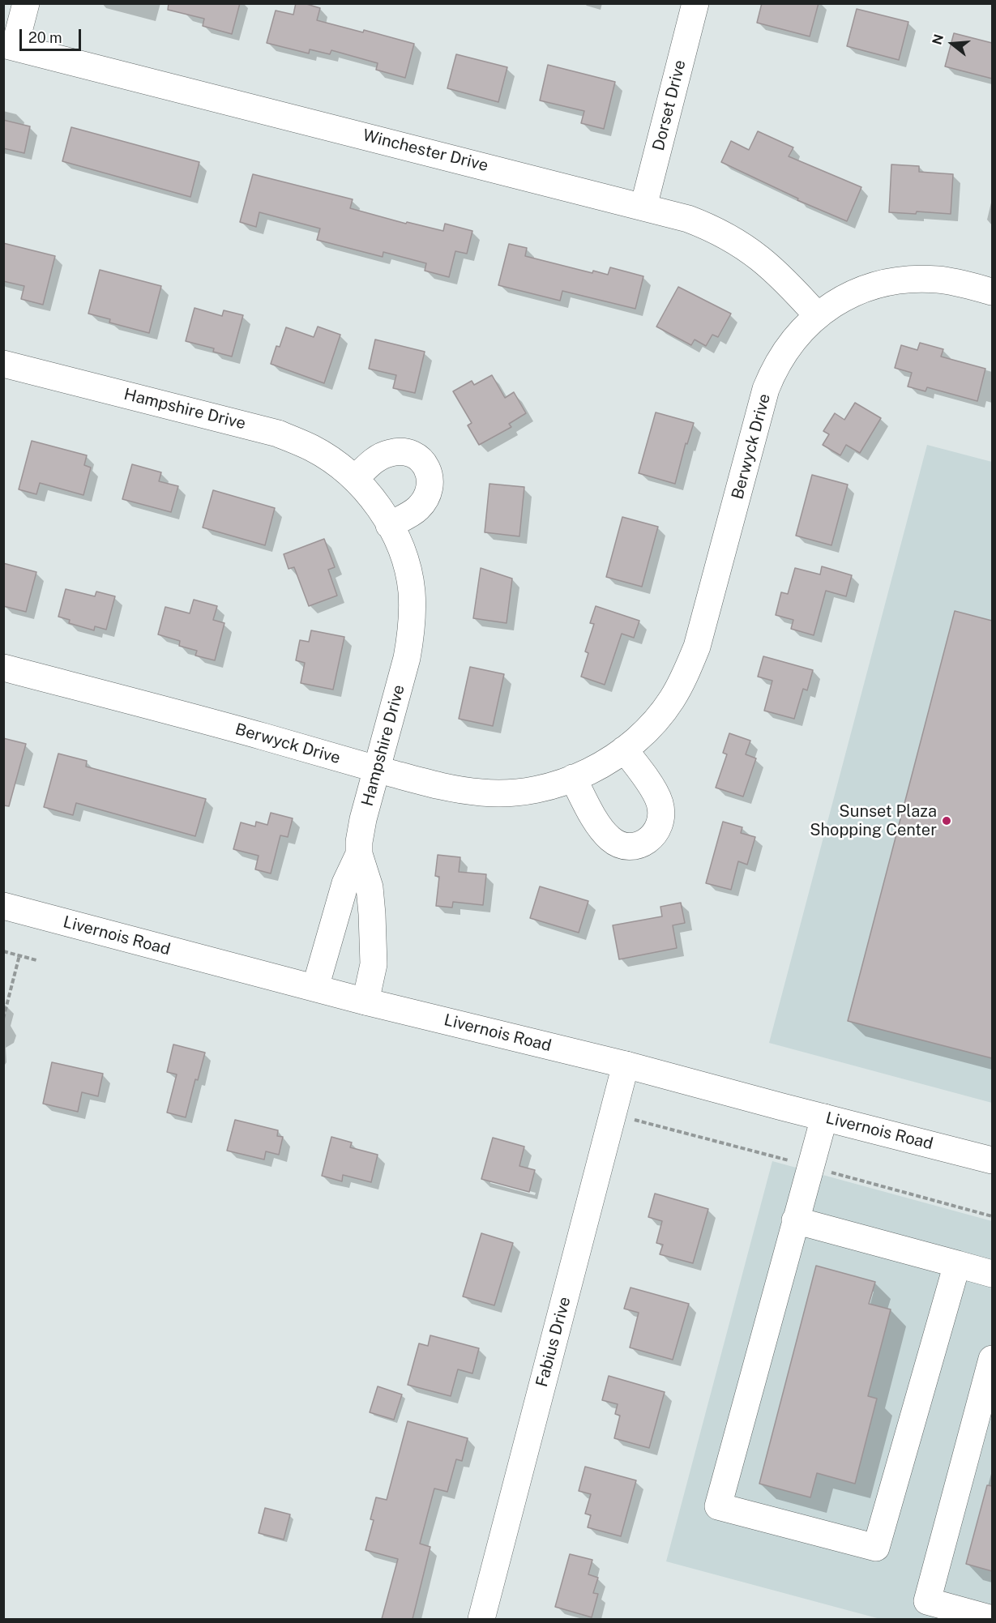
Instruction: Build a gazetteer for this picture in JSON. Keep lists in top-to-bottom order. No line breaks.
{"streets":{"street":["Dorset Drive","Winchester Drive","Hampshire Drive","Berwyck Drive","Livernois Road","Fabius Drive"]},"crossings":[["Dorset Drive","Winchester Drive"],["Winchester Drive","Berwyck Drive"],["Hampshire Drive","Berwyck Drive"],["Hampshire Drive","Livernois Road"],["Livernois Road","Fabius Drive"]],"places":["Sunset Plaza Shopping Center"],"scale_bar":"20 m","north":"left"}
